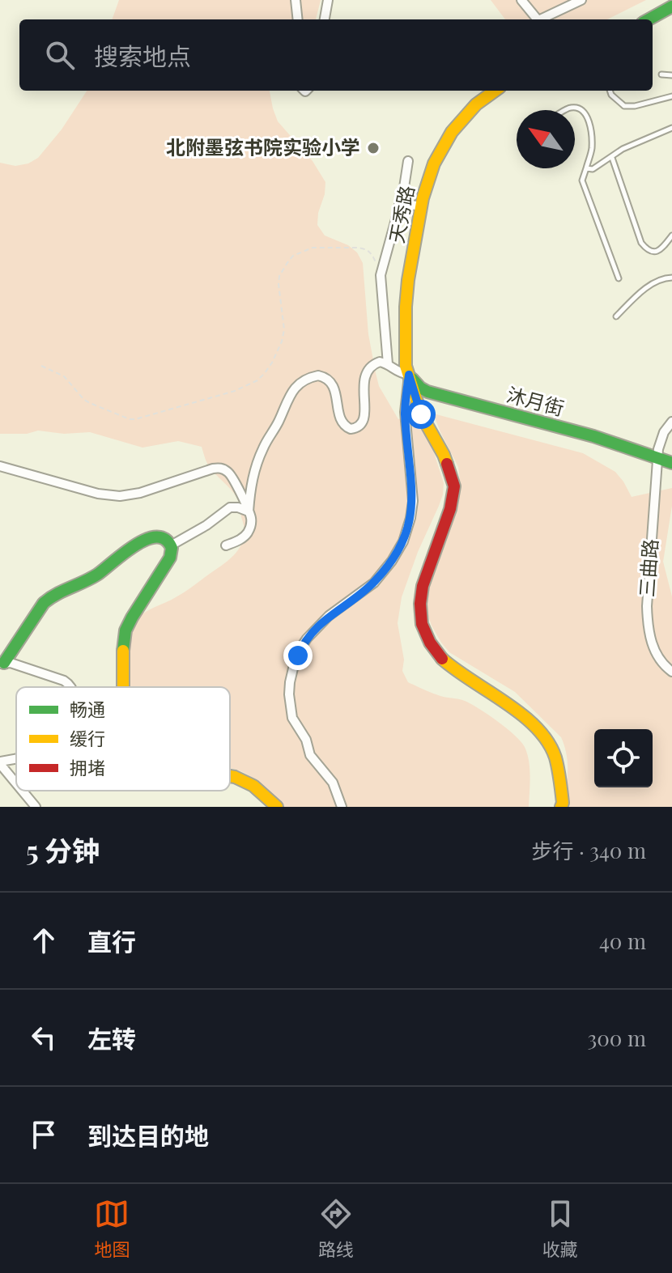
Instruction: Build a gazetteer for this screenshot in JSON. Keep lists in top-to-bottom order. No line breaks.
{"streets":{"street":["天秀路","沐月街","三曲路"]},"crossings":[["天秀路","沐月街"],["沐月街","三曲路"]],"places":["北附墨弦书院实验小学"],"legend":["畅通","缓行","拥堵"],"north":"top left","page":{"search":"搜索地点","heading":["5 分钟","步行 · 340 m"],"list":[["直行","40 m"],["左转","300 m"],"到达目的地"],"nav":["地图","路线","收藏"]}}
